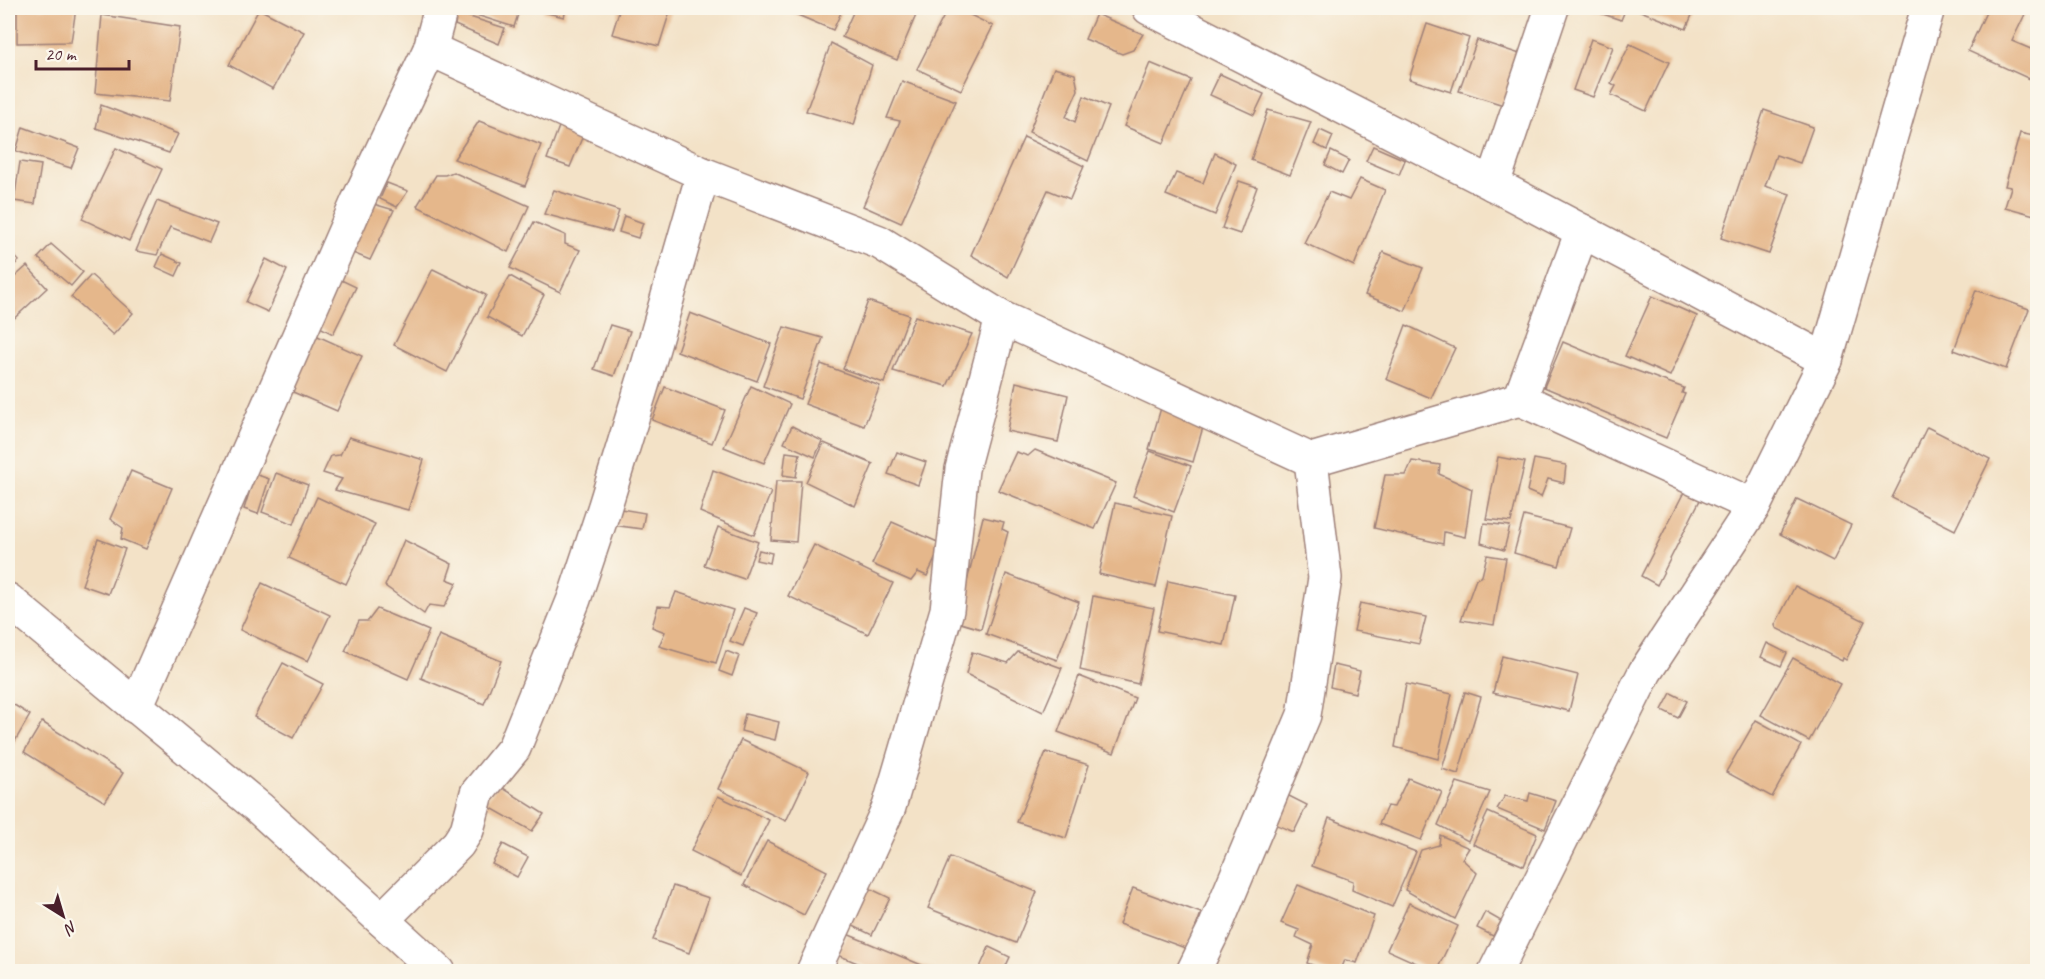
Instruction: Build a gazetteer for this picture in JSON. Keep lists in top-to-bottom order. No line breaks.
{"scale_bar":"20 m","north":"bottom right"}
